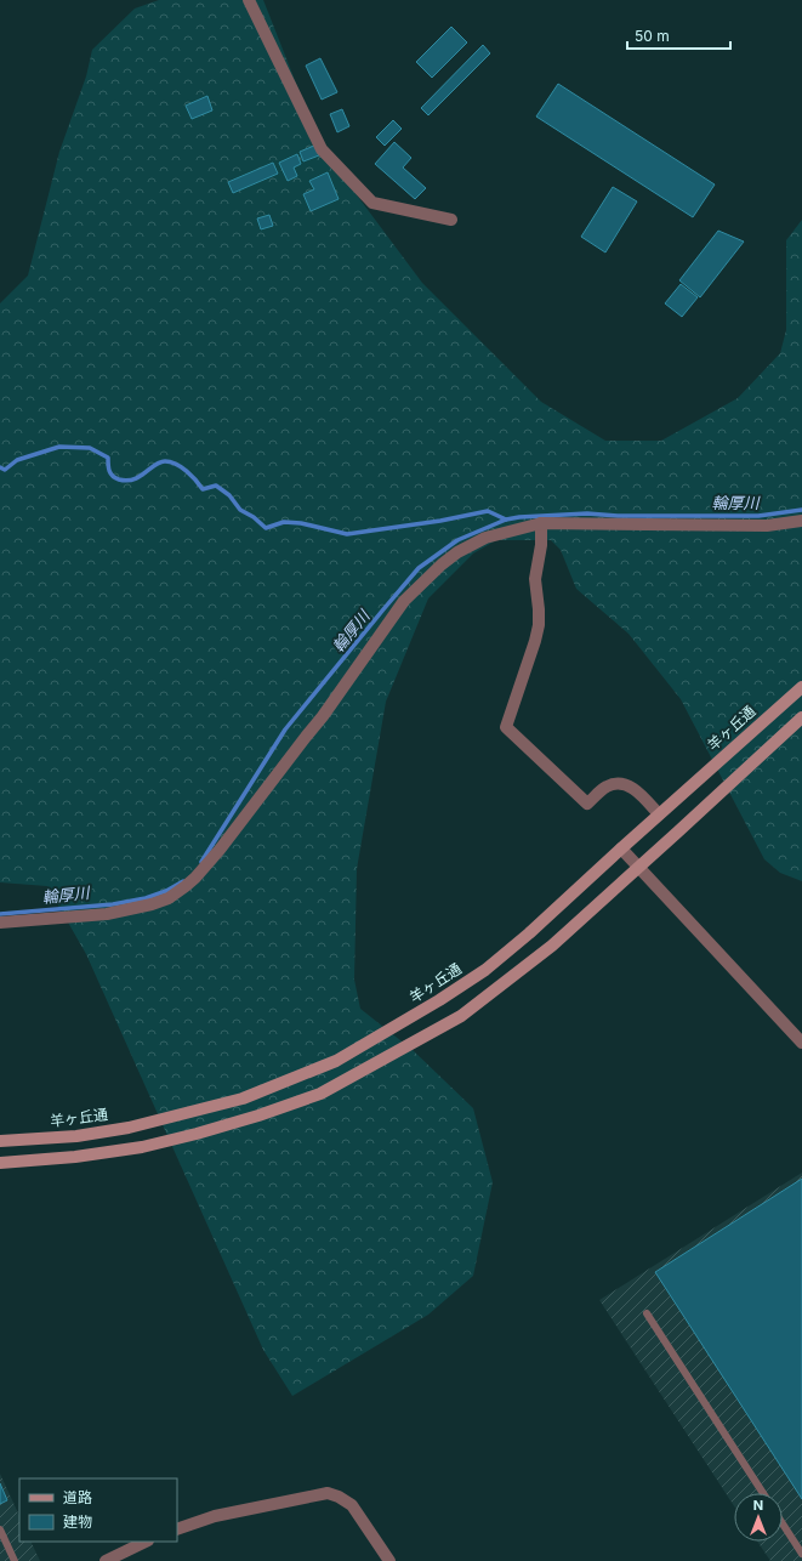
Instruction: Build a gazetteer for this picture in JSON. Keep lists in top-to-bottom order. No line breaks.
{"streets":{"main road":["羊ヶ丘通"]},"water":["輪厚川"],"legend":["道路","建物"],"scale_bar":"50 m","north":"top"}
